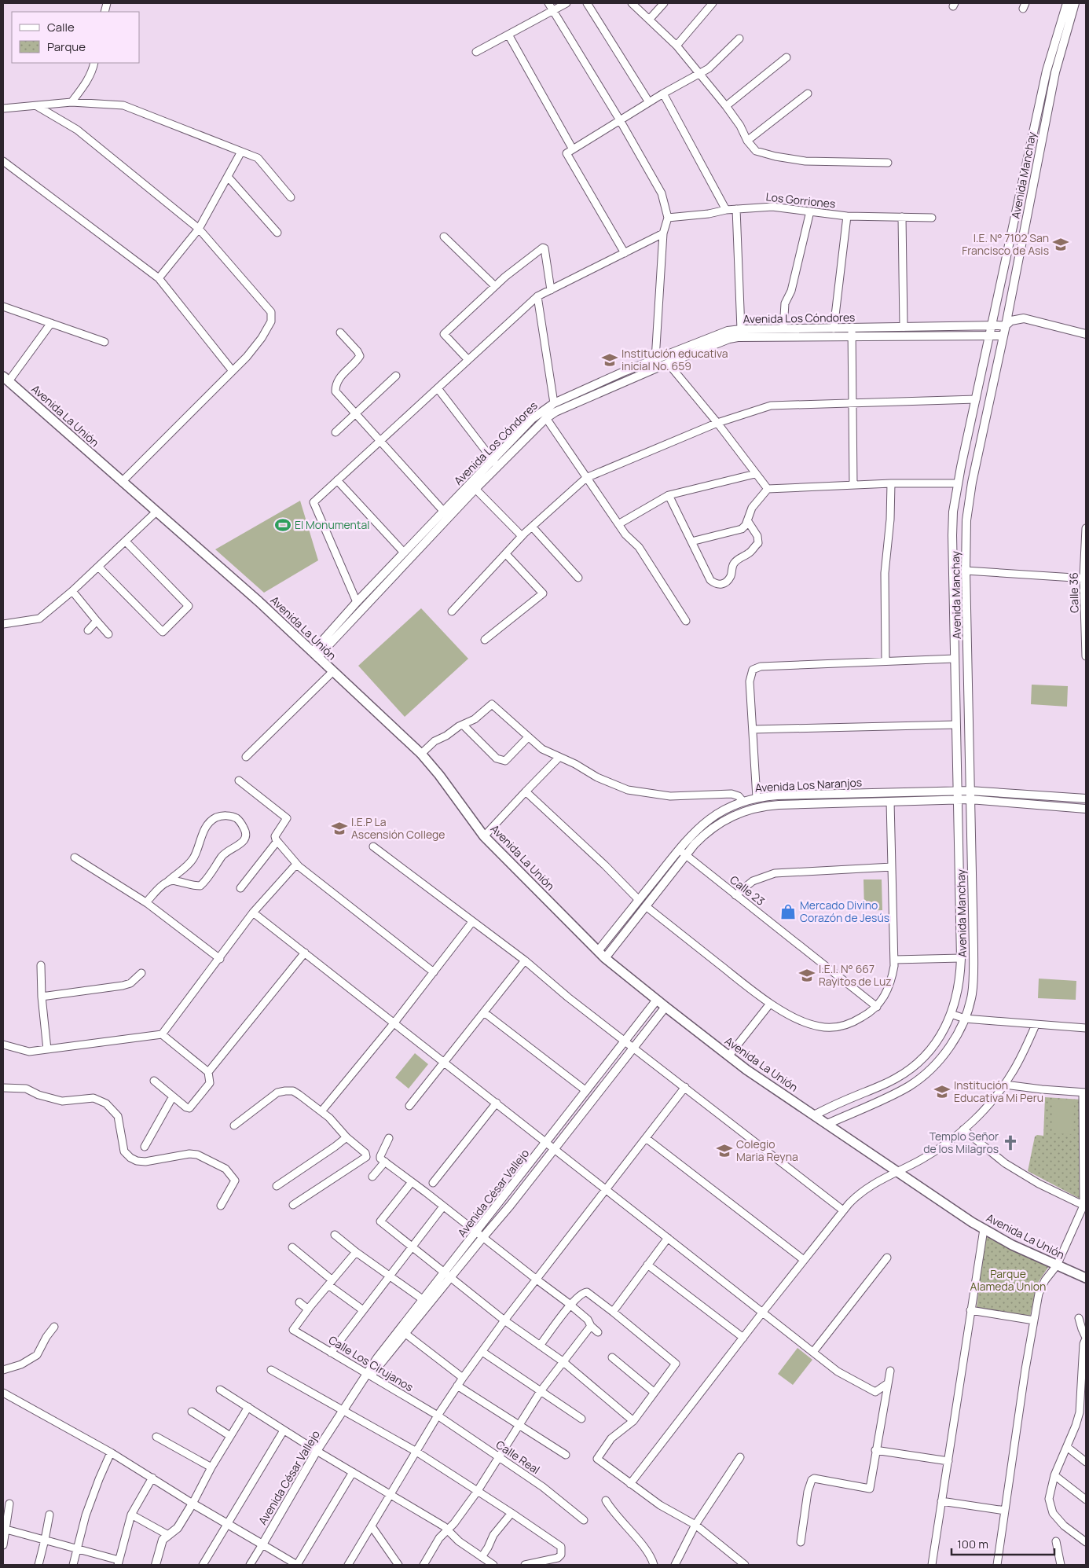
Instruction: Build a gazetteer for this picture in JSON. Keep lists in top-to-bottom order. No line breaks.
{"streets":{"main road":["Avenida La Unión"],"street":["Avenida Manchay","Los Gorriones","Avenida Los Cóndores","Calle 36","Avenida Los Naranjos","Calle 23","Avenida César Vallejo","Calle Los Cirujanos","Calle Real"]},"crossings":[["Avenida Manchay","Avenida Los Cóndores"],["Avenida Manchay","Avenida La Unión"],["Avenida Manchay","Avenida Los Naranjos"],["Avenida Los Cóndores","Avenida La Unión"],["Avenida La Unión","Avenida Los Naranjos"],["Avenida La Unión","Avenida César Vallejo"],["Avenida Los Naranjos","Calle 23"],["Avenida César Vallejo","Calle Los Cirujanos"],["Calle Los Cirujanos","Calle Real"]],"parks":["Parque Alameda Union"],"places":{"school or university":["I.E. N° 7102 San Francisco de Asis","Institución educativa inicial No. 659","I.E.P La Ascensión College","I.E.I. N° 667 Rayitos de Luz","Institución Educativa Mi Peru","Colegio Maria Reyna"],"sports":["El Monumental"],"shop":["Mercado Divino Corazón de Jesús"],"church":["Templo Señor de los Milagros"]},"legend":["Calle","Parque"],"scale_bar":"100 m"}
